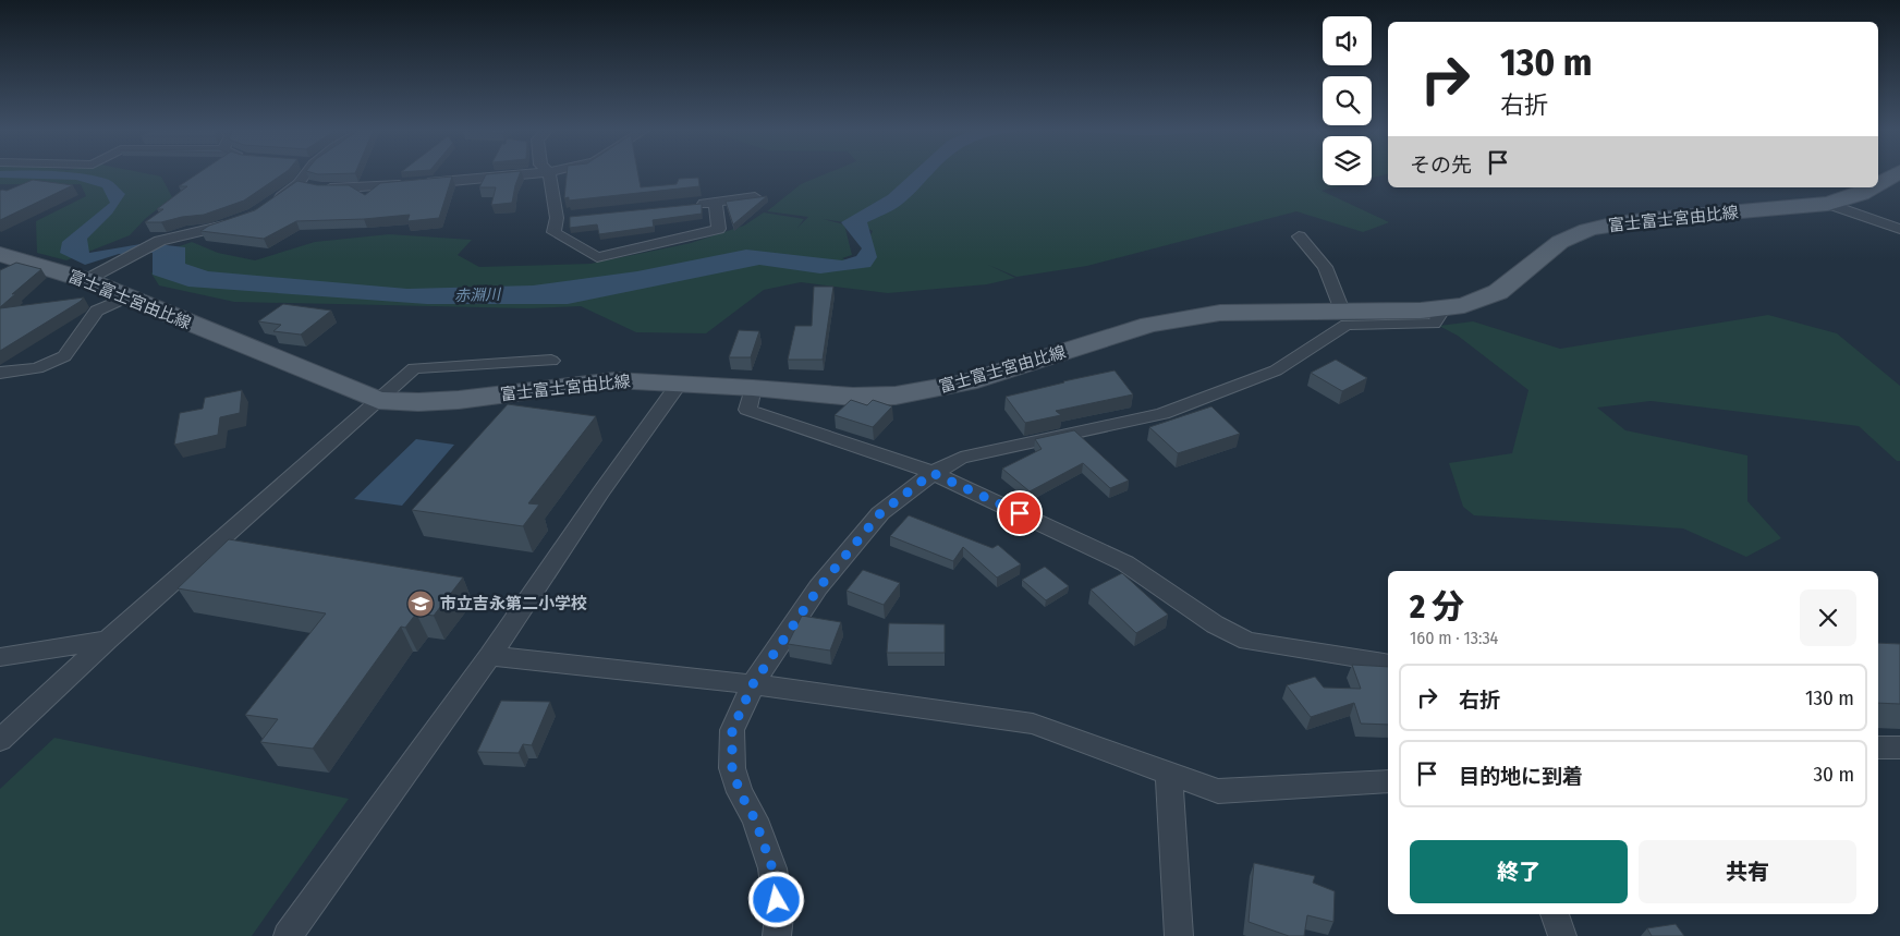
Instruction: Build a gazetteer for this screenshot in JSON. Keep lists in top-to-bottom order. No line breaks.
{"streets":{"main road":["富士富士宮由比線"]},"water":["赤淵川"],"places":{"school or university":["市立吉永第二小学校"]},"page":{"turn":["130 m","右折"],"then":"その先","heading":["2 分","160 m · 13:34"],"list":[{"name":"右折","value":"130 m"},{"name":"目的地に到着","value":"30 m"}],"buttons":["終了","共有"]}}
